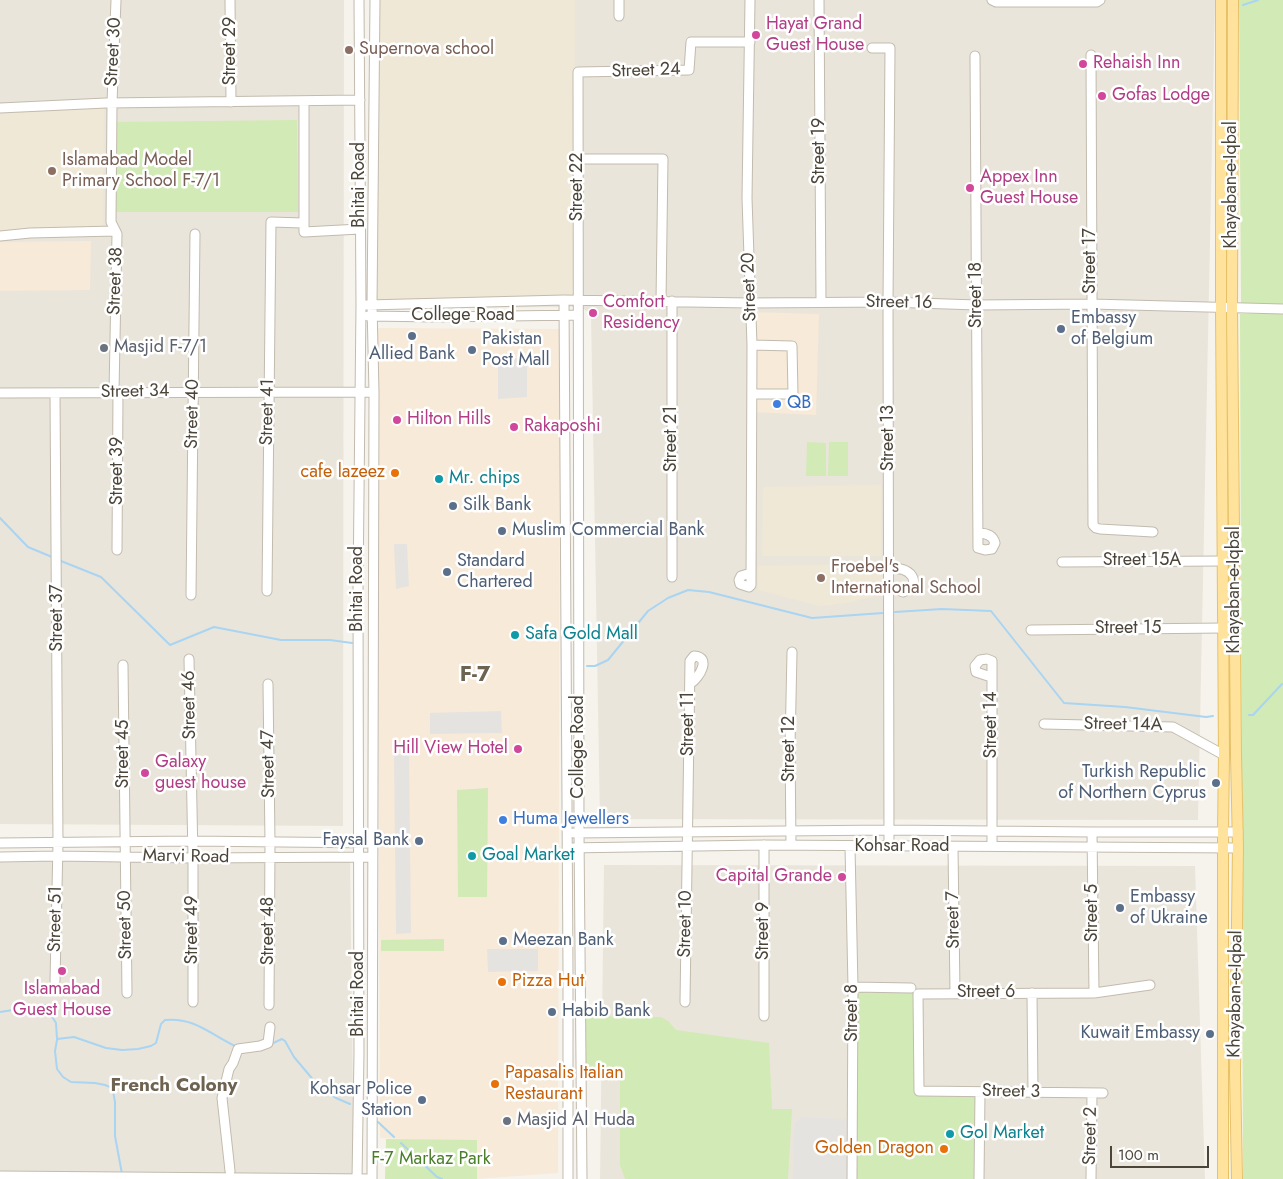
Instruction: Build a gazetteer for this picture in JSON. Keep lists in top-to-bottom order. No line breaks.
{"streets":{"main road":["Khayaban-e-Iqbal"],"street":["Street 29","Street 30","Street 24","Street 19","Bhitai Road","Street 22","Street 17","Street 38","Street 20","Street 18","Street 16","College Road","Street 34","Street 41","Street 40","Street 13","Street 21","Street 39","Street 15A","Street 37","Street 15","Street 46","Street 11","Street 14","Street 14A","Street 12","Street 45","Street 47","Kohsar Road","Marvi Road","Street 5","Street 51","Street 7","Street 10","Street 50","Street 49","Street 48","Street 9","Street 6","Street 8","Street 3","Street 2"]},"crossings":[["Street 30","Street 38"],["Street 24","Street 22"],["Street 24","Street 20"],["Street 19","Street 16"],["Bhitai Road","College Road"],["Bhitai Road","Street 34"],["Bhitai Road","Marvi Road"],["Khayaban-e-Iqbal","Street 16"],["Khayaban-e-Iqbal","Street 15A"],["Khayaban-e-Iqbal","Street 15"],["Khayaban-e-Iqbal","Street 14A"],["Khayaban-e-Iqbal","Kohsar Road"],["Street 22","Street 16"],["Street 22","College Road"],["Street 17","Street 16"],["Street 38","Street 34"],["Street 38","Street 39"],["Street 20","Street 16"],["Street 18","Street 16"],["Street 16","College Road"],["Street 16","Street 13"],["Street 16","Street 21"],["College Road","Kohsar Road"],["Street 34","Street 41"],["Street 34","Street 40"],["Street 34","Street 39"],["Street 34","Street 37"],["Street 13","Kohsar Road"],["Street 37","Marvi Road"],["Street 37","Street 51"],["Street 46","Marvi Road"],["Street 46","Street 49"],["Street 11","Kohsar Road"],["Street 11","Street 10"],["Street 14","Kohsar Road"],["Street 12","Kohsar Road"],["Street 45","Marvi Road"],["Street 45","Street 50"],["Street 47","Marvi Road"],["Street 47","Street 48"],["Kohsar Road","Street 5"],["Kohsar Road","Street 7"],["Kohsar Road","Street 10"],["Kohsar Road","Street 9"],["Kohsar Road","Street 8"],["Marvi Road","Street 51"],["Marvi Road","Street 50"],["Marvi Road","Street 49"],["Marvi Road","Street 48"],["Street 5","Street 6"],["Street 7","Street 6"],["Street 6","Street 3"],["Street 3","Street 2"]],"districts":["F-7","French Colony"],"parks":["F-7 Markaz Park"],"places":["Hayat Grand Guest House","Supernova school","Rehaish Inn","Gofas Lodge","Islamabad Model Primary School F-7/1","Appex Inn Guest House","Comfort Residency","Embassy of Belgium","Allied Bank","Masjid F-7/1","Pakistan Post Mall","QB","Hilton Hills","Rakaposhi","cafe lazeez","Mr. chips","Silk Bank","Muslim Commercial Bank","Standard Chartered","Froebel's International School","Safa Gold Mall","Hill View Hotel","Galaxy guest house","Turkish Republic of Northern Cyprus","Huma Jewellers","Faysal Bank","Goal Market","Capital Grande","Embassy of Ukraine","Meezan Bank","Islamabad Guest House","Pizza Hut","Habib Bank","Kuwait Embassy","Papasalis Italian Restaurant","Kohsar Police Station","Masjid Al Huda","Gol Market","Golden Dragon"],"scale_bar":"100 m"}
